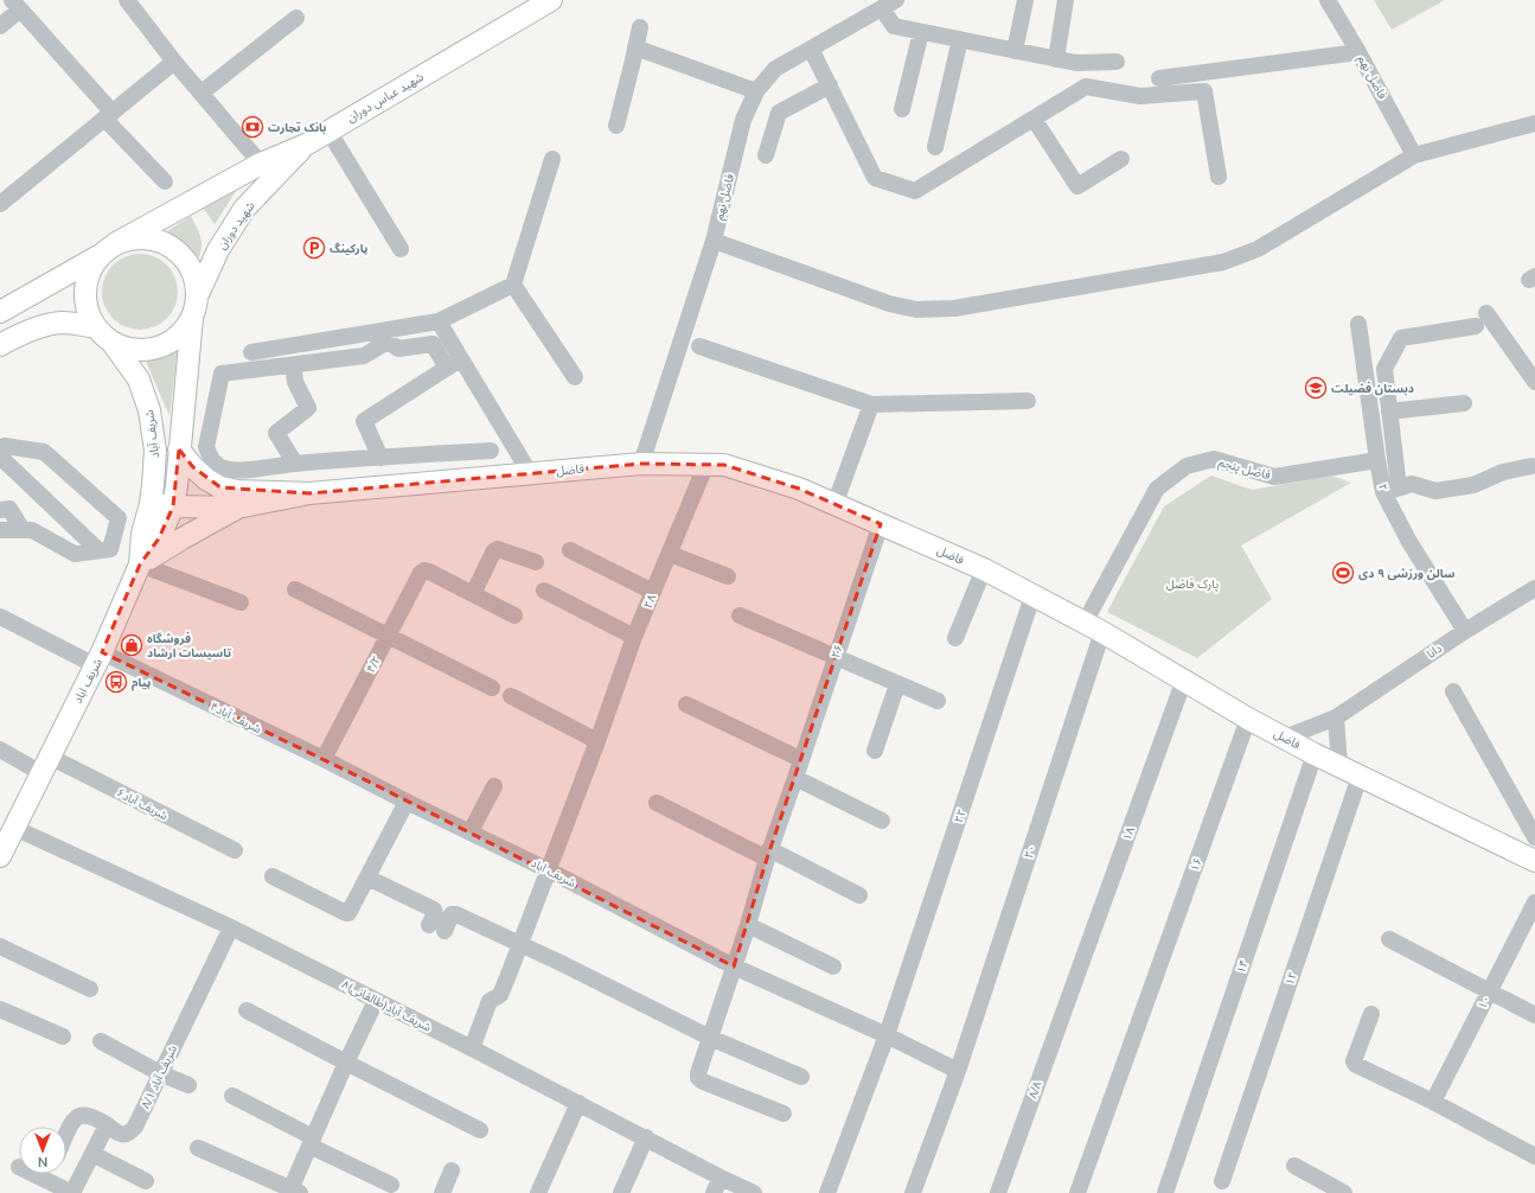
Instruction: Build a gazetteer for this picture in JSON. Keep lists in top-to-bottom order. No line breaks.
{"streets":{"main road":["شهید عباس دوران","شهید دوران","شریف آباد","فاضل","شریف اباد"],"street":["فاضل نهم","فاضل پنجم","۲","۲۸","۲۶","دانا","۴/۲","۴شریف آباد","شریف آباد۶","۲۲","۱۸","۲۰","۱۶","۱۴","۱۲","۱۰","۸شریف آباد(طالقانی)","شریف آباد ۸/۱","۸/۸"]},"crossings":[["فاضل نهم","فاضل"],["شهید عباس دوران","شهید دوران"],["شهید عباس دوران","شریف آباد"],["شهید دوران","شریف آباد"],["شریف آباد","شریف اباد"],["فاضل پنجم","فاضل"],["فاضل پنجم","۲"],["فاضل پنجم","۲۰"],["فاضل","۲۸"],["فاضل","۲۶"],["فاضل","دانا"],["فاضل","۲۲"],["فاضل","۱۸"],["فاضل","۲۰"],["فاضل","۱۶"],["فاضل","۱۴"],["فاضل","۱۲"],["۲","دانا"],["۲۸","شریف اباد"],["۲۸","۸شریف آباد(طالقانی)"],["۲۶","شریف اباد"],["۴/۲","۴شریف آباد"],["شریف اباد","۴شریف آباد"],["شریف اباد","شریف آباد۶"],["شریف اباد","۲۲"],["شریف اباد","۲۰"],["شریف اباد","۸شریف آباد(طالقانی)"],["۱۸","۸/۸"],["۸شریف آباد(طالقانی)","شریف آباد ۸/۱"]],"parks":["پارک فاضل"],"places":{"bank":["بانک تجارت"],"parking":["پارکینگ"],"school or university":["دبستان فضیلت"],"sports":["سالن ورزشی ۹ دی"],"shop":["فروشگاه تاسیسات ارشاد"],"bus stop":["پیام"]},"north":"bottom"}
